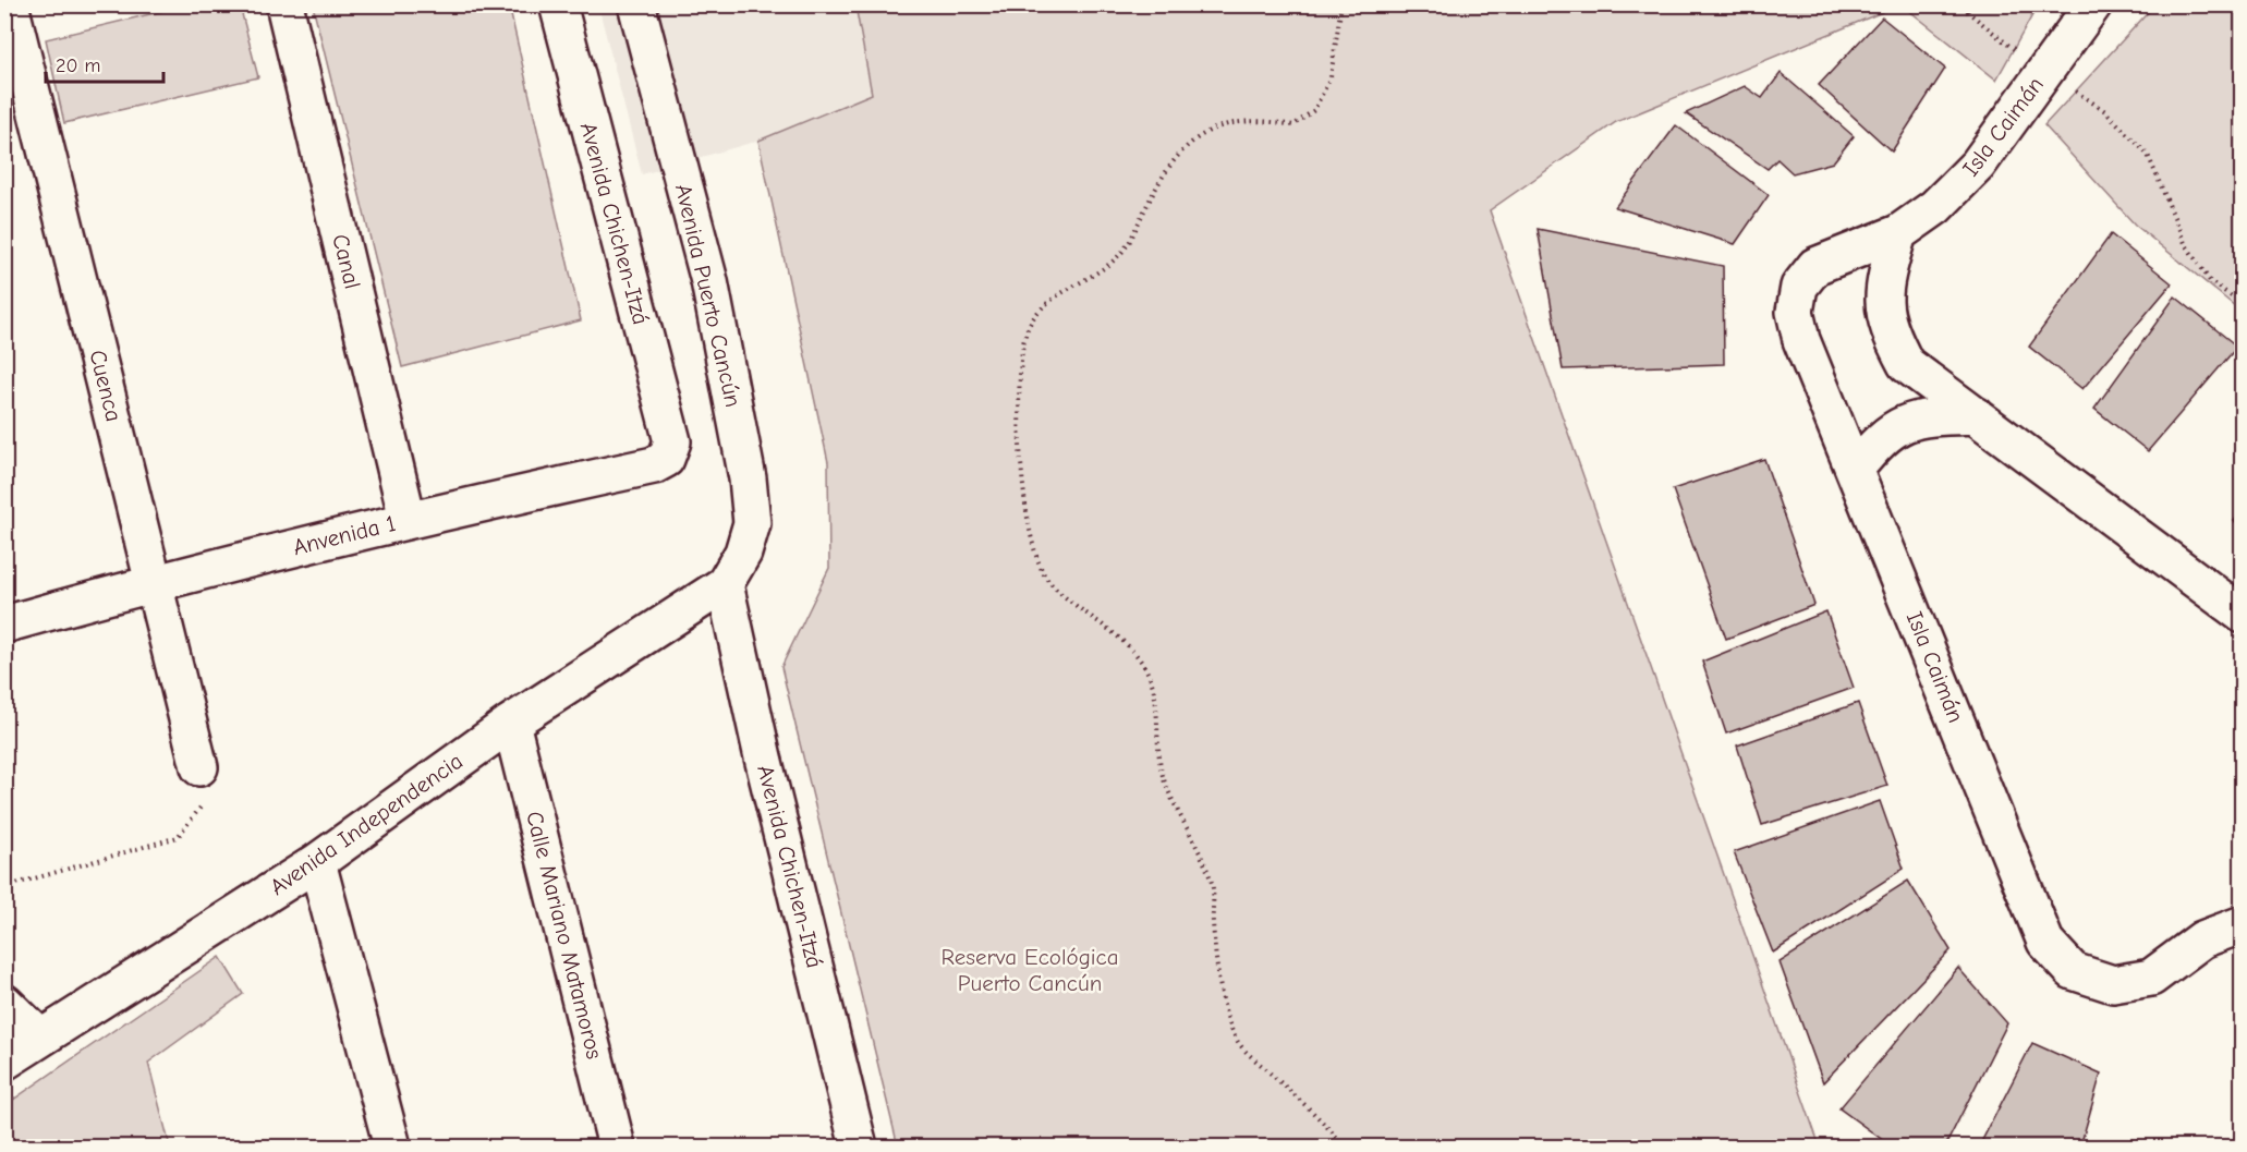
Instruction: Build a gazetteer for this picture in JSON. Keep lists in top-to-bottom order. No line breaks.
{"streets":{"street":["Isla Caimán","Avenida Chichen-Itzá","Canal","Avenida Puerto Cancún","Cuenca","Anvenida 1","Avenida Independencia","Calle Mariano Matamoros"]},"crossings":[["Avenida Chichen-Itzá","Avenida Puerto Cancún"],["Avenida Chichen-Itzá","Anvenida 1"],["Avenida Chichen-Itzá","Avenida Independencia"],["Canal","Anvenida 1"],["Avenida Puerto Cancún","Avenida Independencia"],["Cuenca","Anvenida 1"],["Avenida Independencia","Calle Mariano Matamoros"]],"parks":["Reserva Ecológica Puerto Cancún"],"scale_bar":"20 m"}
